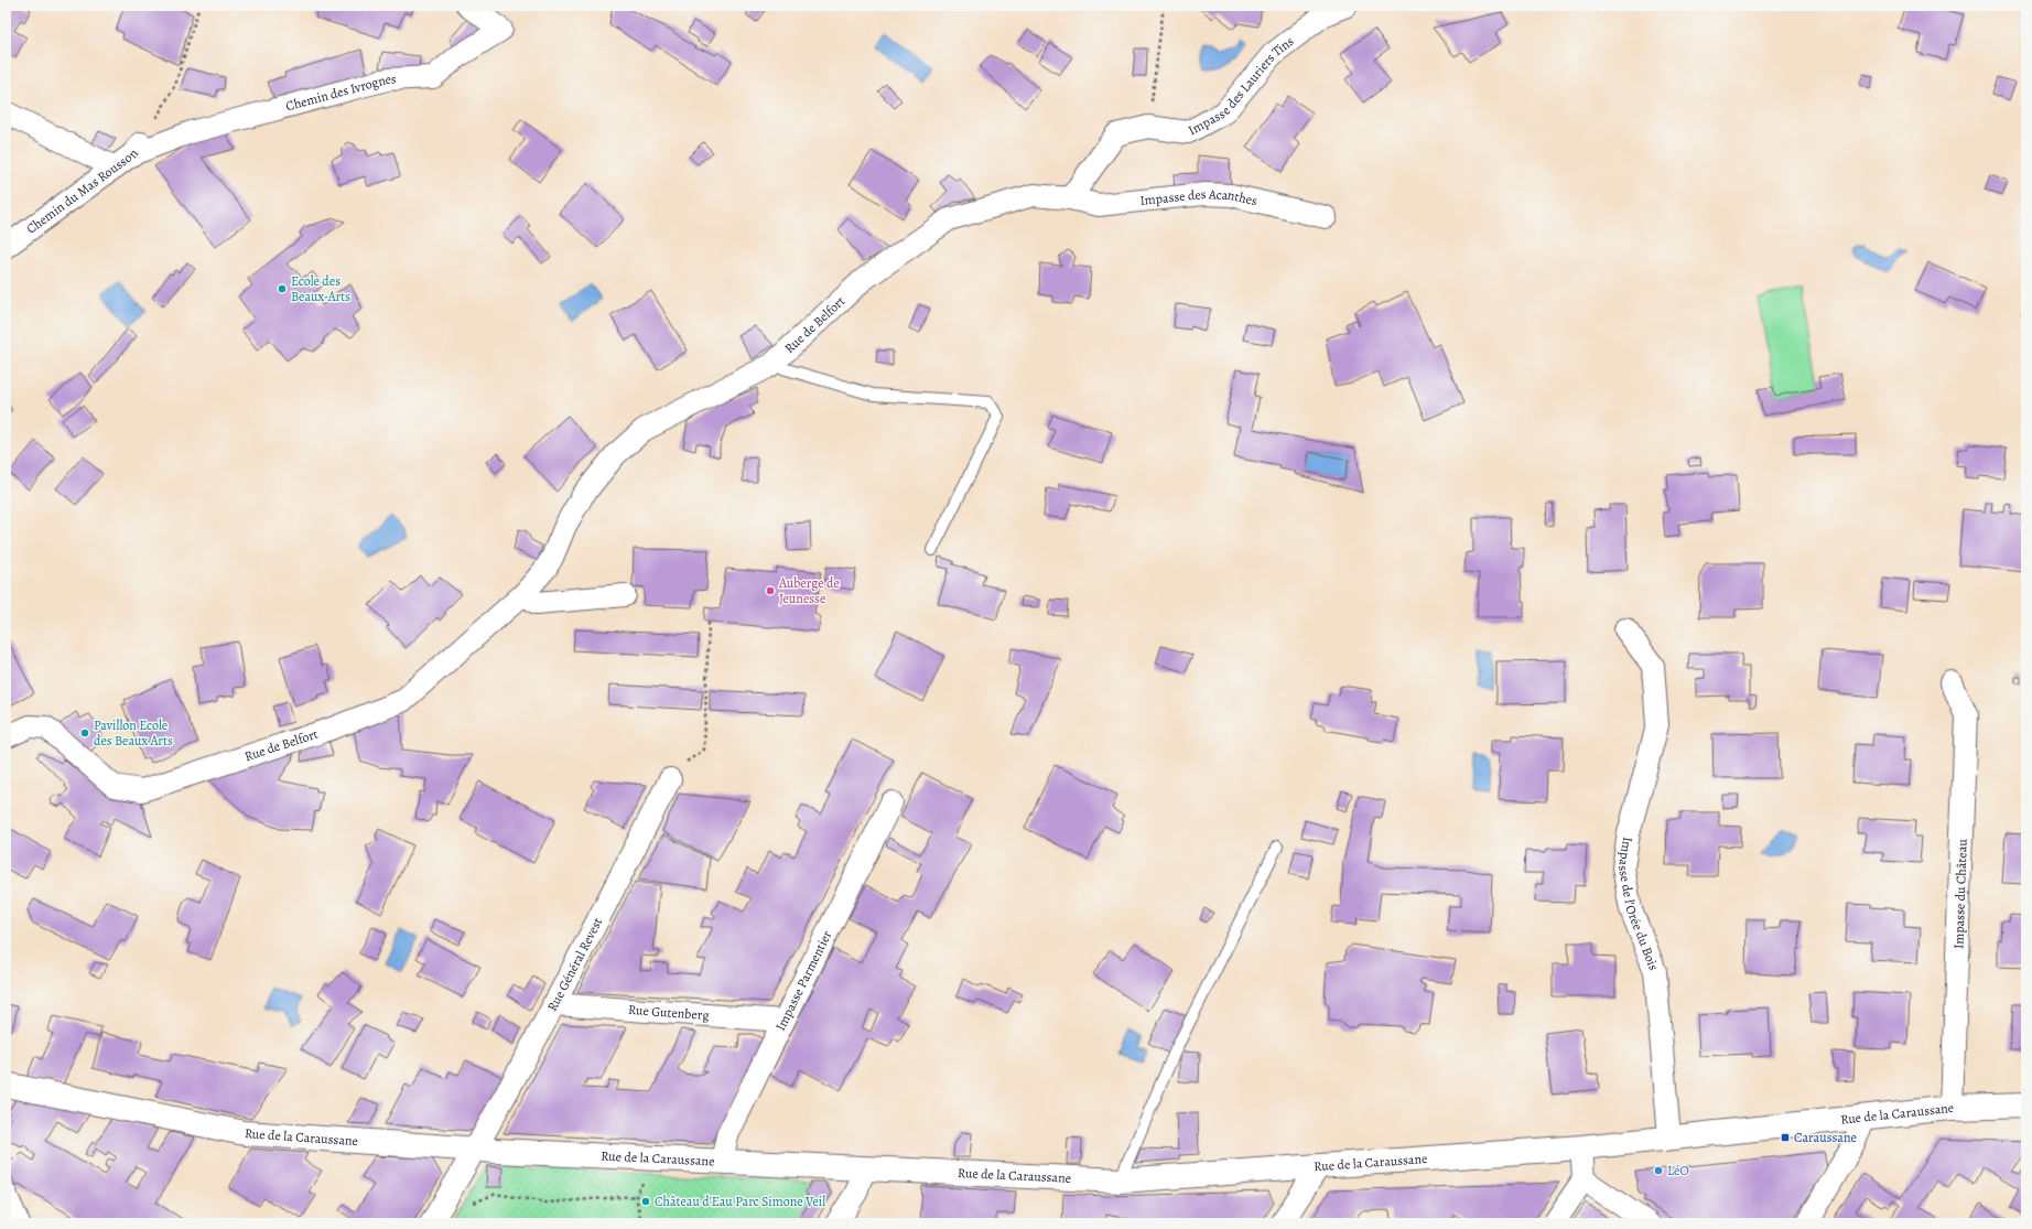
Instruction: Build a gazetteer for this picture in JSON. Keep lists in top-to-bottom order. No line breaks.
{"streets":{"street":["Impasse des Lauriers Tins","Chemin des Ivrognes","Chemin du Mas Rousson","Impasse des Acanthes","Rue de Belfort","Impasse du Château","Impasse de l'Orée du Bois","Rue Général Revest","Impasse Parmentier","Rue Gutenberg","Rue de la Caraussane"]},"crossings":[["Chemin des Ivrognes","Chemin du Mas Rousson"],["Impasse des Acanthes","Rue de Belfort"],["Impasse du Château","Rue de la Caraussane"],["Impasse de l'Orée du Bois","Rue de la Caraussane"],["Rue Général Revest","Rue Gutenberg"],["Rue Général Revest","Rue de la Caraussane"],["Impasse Parmentier","Rue Gutenberg"],["Impasse Parmentier","Rue de la Caraussane"]],"places":{"other":["Ecole des Beaux-Arts","Auberge de Jeunesse","Pavillon Ecole des Beaux Arts","LéO","Château d'Eau Parc Simone Veil"],"transit":["Caraussane"]}}
